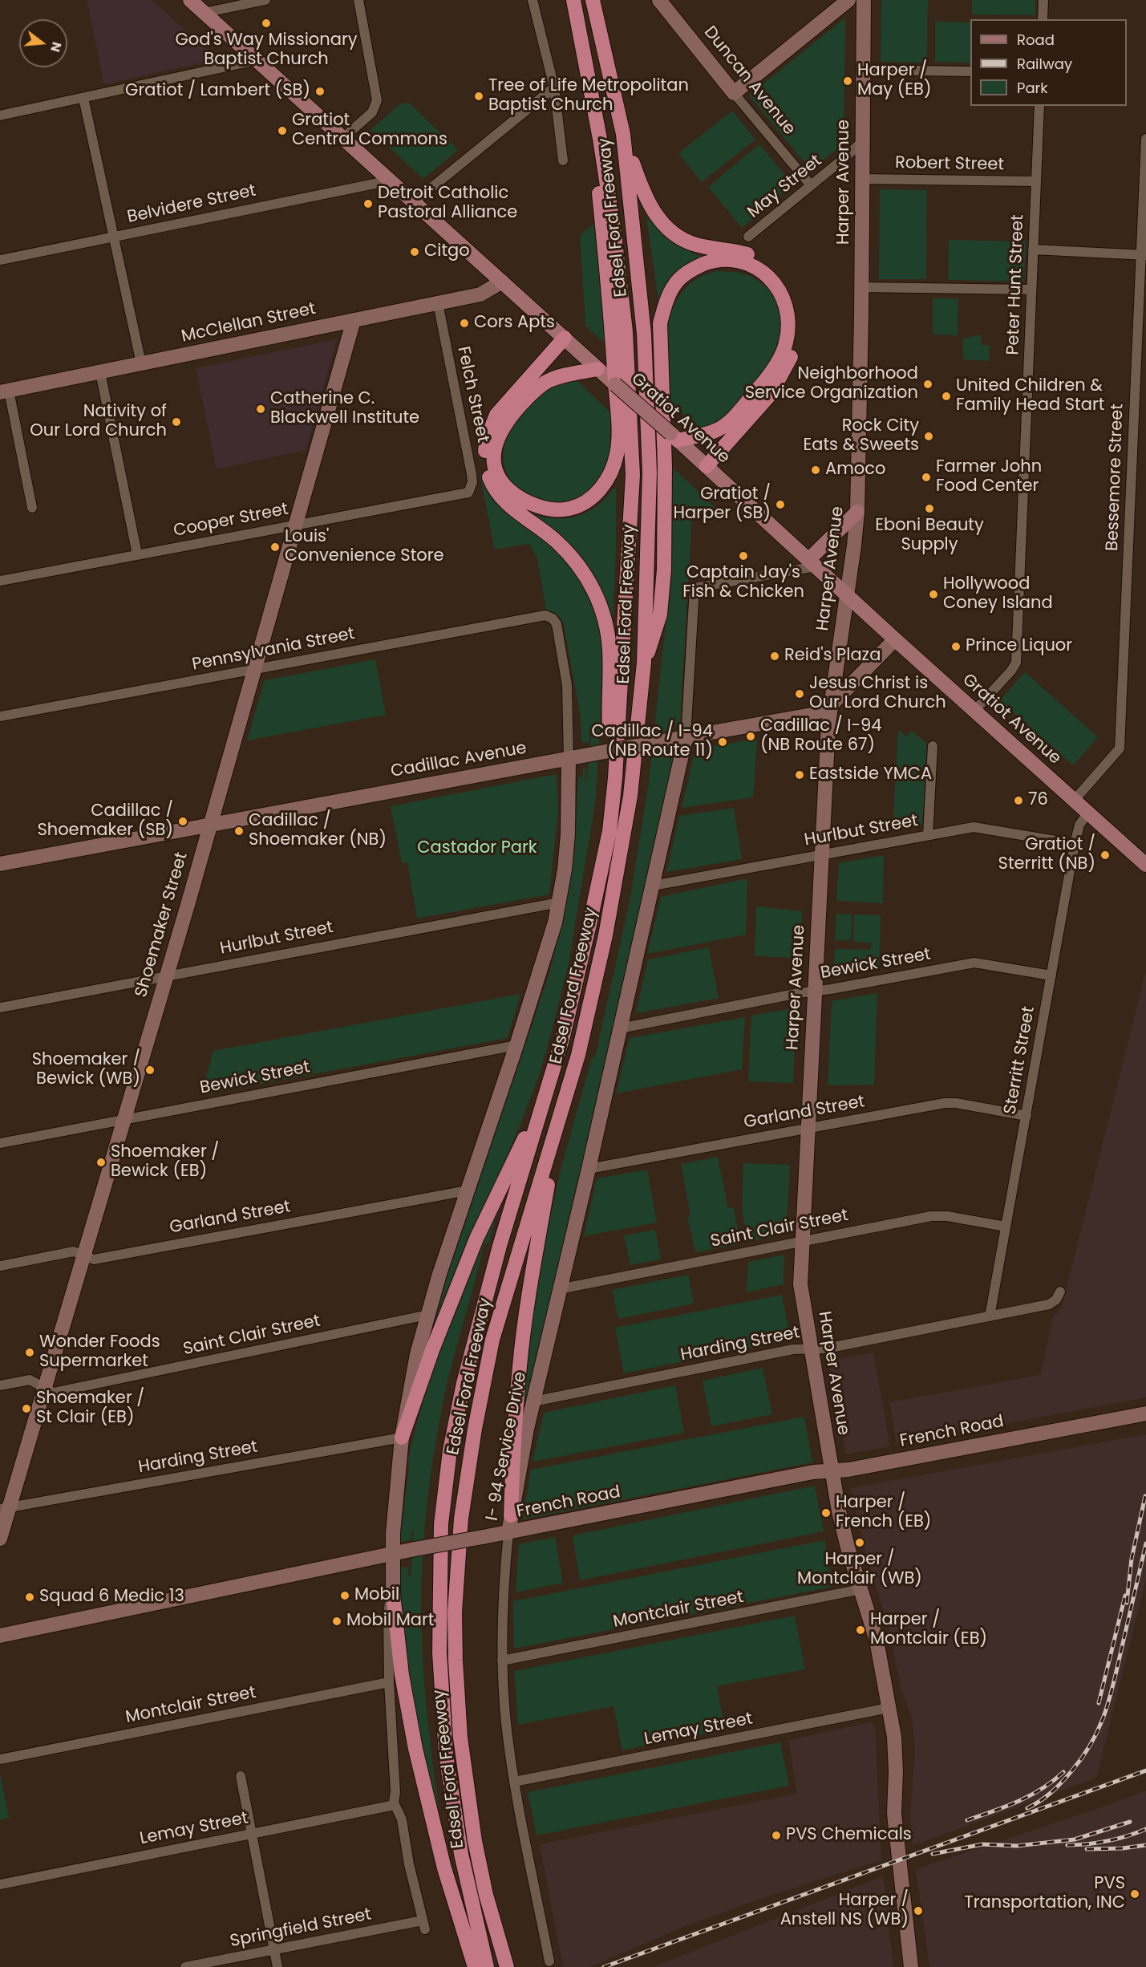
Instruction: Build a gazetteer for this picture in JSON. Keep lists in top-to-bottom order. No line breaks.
{"streets":{"highway":["Edsel Ford Freeway"],"main road":["Gratiot Avenue"],"street":["Duncan Avenue","Robert Street","Harper Avenue","May Street","Belvidere Street","Peter Hunt Street","McClellan Street","Felch Street","Bessemore Street","Cooper Street","Pennsylvania Street","Cadillac Avenue","Hurlbut Street","Shoemaker Street","Bewick Street","Sterritt Street","Garland Street","Saint Clair Street","Harding Street","French Road","I- 94 Service Drive","Montclair Street","Lemay Street","Springfield Street"]},"crossings":[["Duncan Avenue","May Street"],["Robert Street","Harper Avenue"],["Robert Street","Peter Hunt Street"],["Harper Avenue","May Street"],["Harper Avenue","Gratiot Avenue"],["Harper Avenue","Cadillac Avenue"],["Harper Avenue","Hurlbut Street"],["Harper Avenue","Bewick Street"],["Harper Avenue","Garland Street"],["Harper Avenue","Saint Clair Street"],["Harper Avenue","Harding Street"],["Harper Avenue","French Road"],["Harper Avenue","Montclair Street"],["Harper Avenue","Lemay Street"],["Belvidere Street","Gratiot Avenue"],["Edsel Ford Freeway","Pennsylvania Street"],["Edsel Ford Freeway","Cadillac Avenue"],["Edsel Ford Freeway","Hurlbut Street"],["Edsel Ford Freeway","Bewick Street"],["Edsel Ford Freeway","Garland Street"],["Edsel Ford Freeway","Saint Clair Street"],["Edsel Ford Freeway","Harding Street"],["Edsel Ford Freeway","French Road"],["Peter Hunt Street","Gratiot Avenue"],["McClellan Street","Felch Street"],["McClellan Street","Gratiot Avenue"],["McClellan Street","Shoemaker Street"],["Felch Street","Cooper Street"],["Gratiot Avenue","Bessemore Street"],["Gratiot Avenue","Cadillac Avenue"],["Gratiot Avenue","Sterritt Street"],["Cooper Street","Shoemaker Street"],["Pennsylvania Street","Shoemaker Street"],["Cadillac Avenue","Shoemaker Street"],["Hurlbut Street","Shoemaker Street"],["Hurlbut Street","Sterritt Street"],["Shoemaker Street","Bewick Street"],["Shoemaker Street","Garland Street"],["Shoemaker Street","Saint Clair Street"],["Shoemaker Street","Harding Street"],["Bewick Street","Sterritt Street"],["Sterritt Street","Garland Street"],["Sterritt Street","Saint Clair Street"],["Sterritt Street","Harding Street"],["Garland Street","I- 94 Service Drive"],["Saint Clair Street","I- 94 Service Drive"],["Harding Street","I- 94 Service Drive"],["French Road","I- 94 Service Drive"],["I- 94 Service Drive","Montclair Street"],["I- 94 Service Drive","Lemay Street"],["Lemay Street","Springfield Street"]],"parks":["Castador Park"],"places":["God's Way Missionary Baptist Church","Harper / May (EB)","Gratiot / Lambert (SB)","Tree of Life Metropolitan Baptist Church","Gratiot Central Commons","Detroit Catholic Pastoral Alliance","Citgo","Cors Apts","Neighborhood Service Organization","United Children & Family Head Start","Catherine C. Blackwell Institute","Nativity of Our Lord Church","Rock City Eats & Sweets","Amoco","Farmer John Food Center","Gratiot / Harper (SB)","Eboni Beauty Supply","Louis' Convenience Store","Captain Jay's Fish & Chicken","Hollywood Coney Island","Prince Liquor","Reid's Plaza","Jesus Christ is Our Lord Church","Cadillac / I-94 (NB Route 67)","Cadillac / I-94 (NB Route 11)","Eastside YMCA","76","Cadillac / Shoemaker (SB)","Cadillac / Shoemaker (NB)","Gratiot / Sterritt (NB)","Shoemaker / Bewick (WB)","Shoemaker / Bewick (EB)","Wonder Foods Supermarket","Shoemaker / St Clair (EB)","Harper / French (EB)","Harper / Montclair (WB)","Mobil","Squad 6 Medic 13","Mobil Mart","Harper / Montclair (EB)","PVS Chemicals","PVS Transportation, INC","Harper / Anstell NS (WB)"],"legend":["Road","Railway","Park"],"north":"right"}
